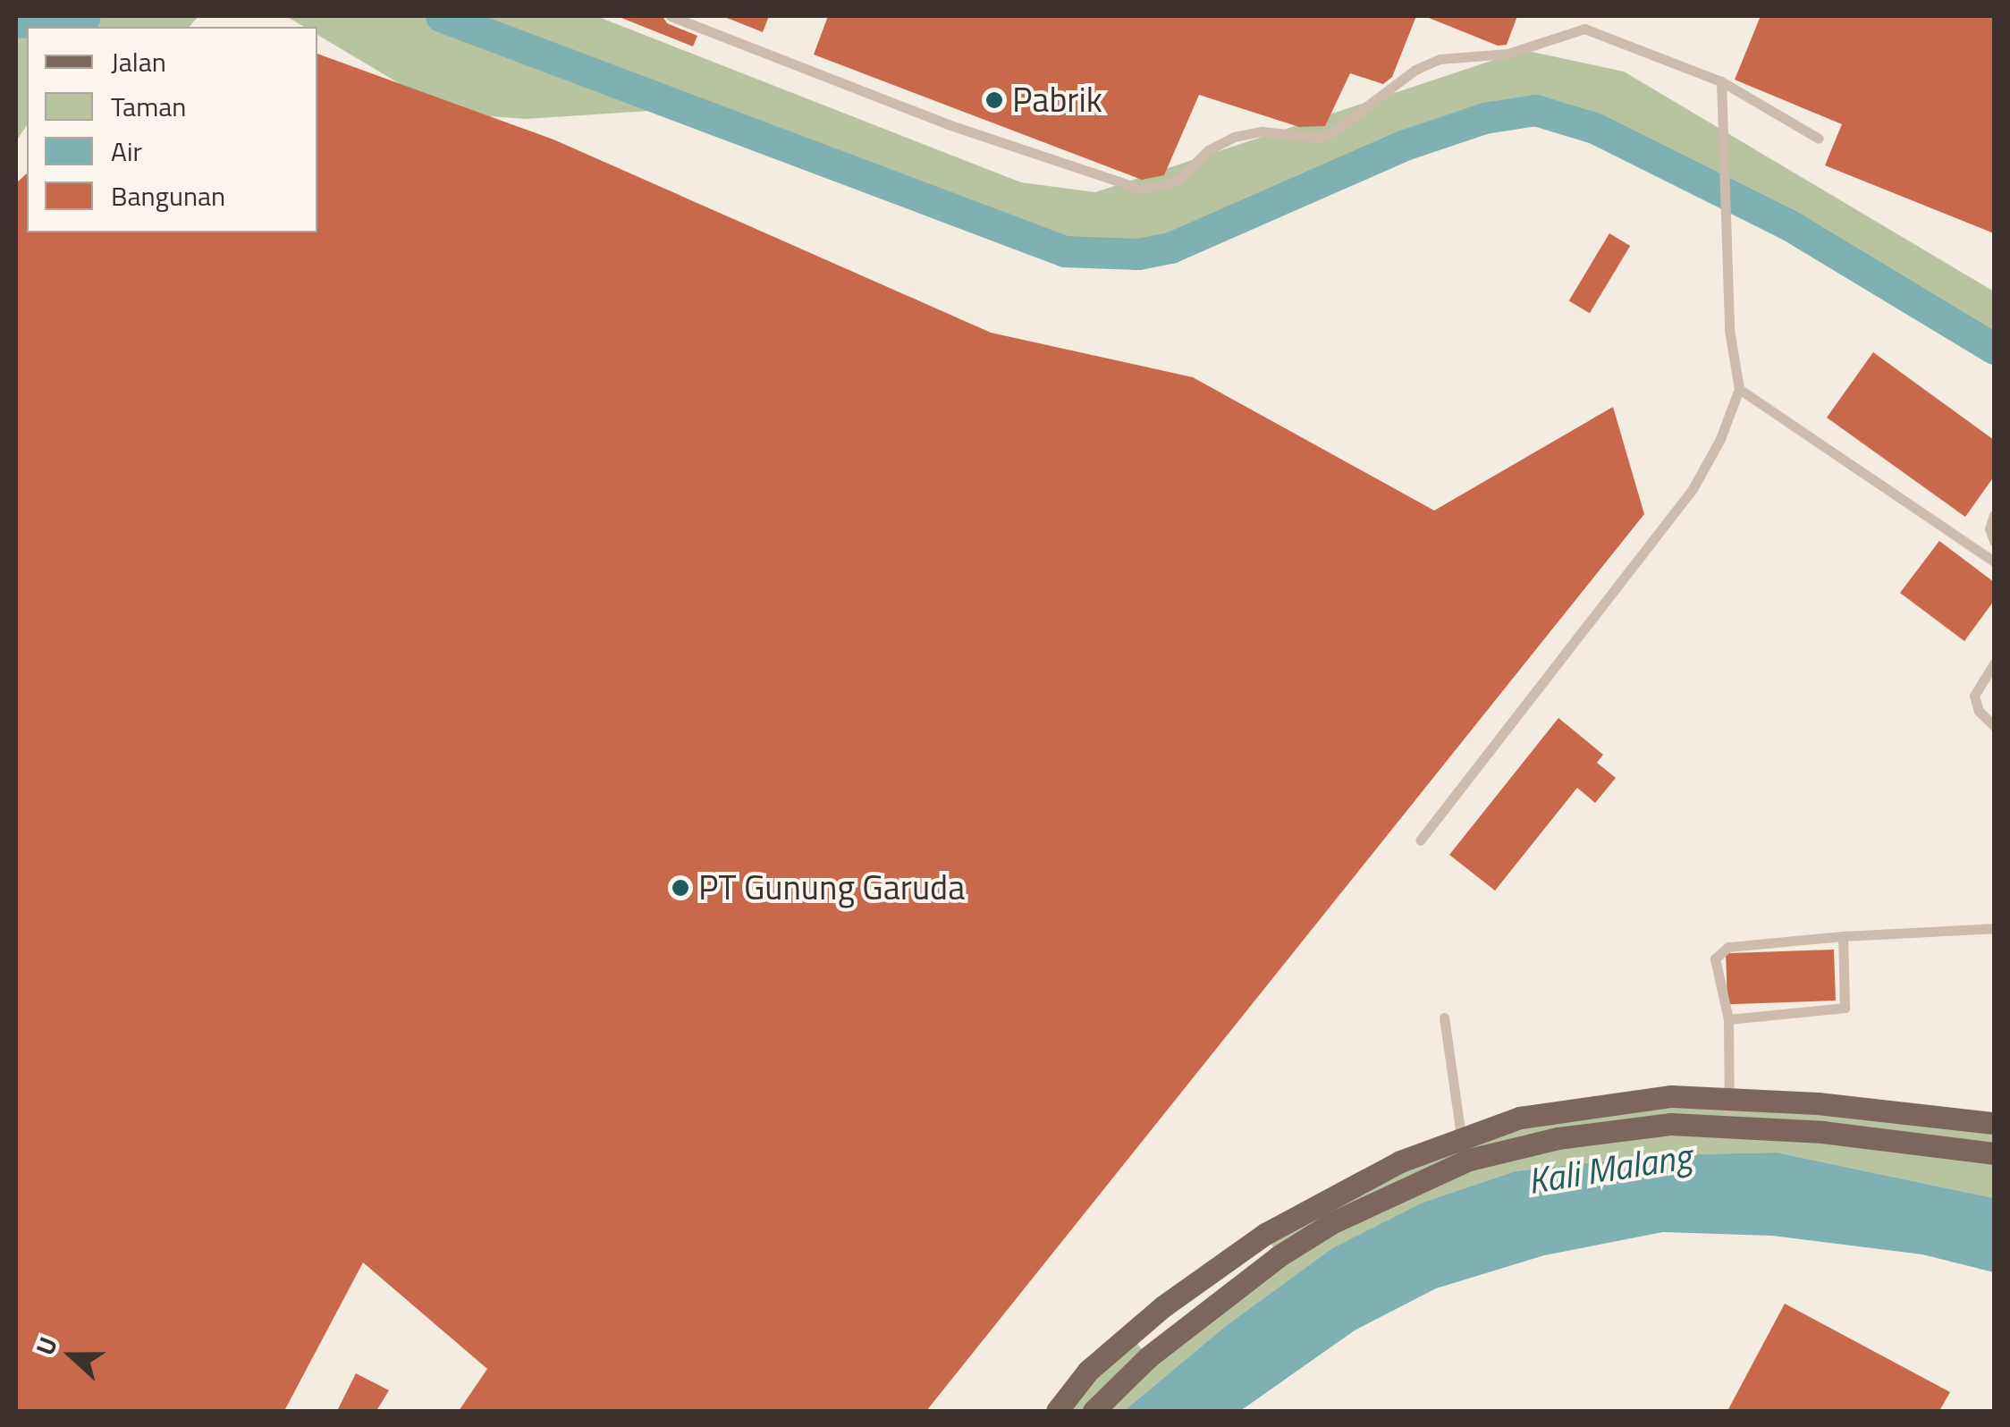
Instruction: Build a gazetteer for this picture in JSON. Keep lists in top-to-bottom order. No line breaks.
{"water":["Kali Malang"],"places":["Pabrik","PT Gunung Garuda"],"legend":["Jalan","Taman","Air","Bangunan"],"north":"left"}
